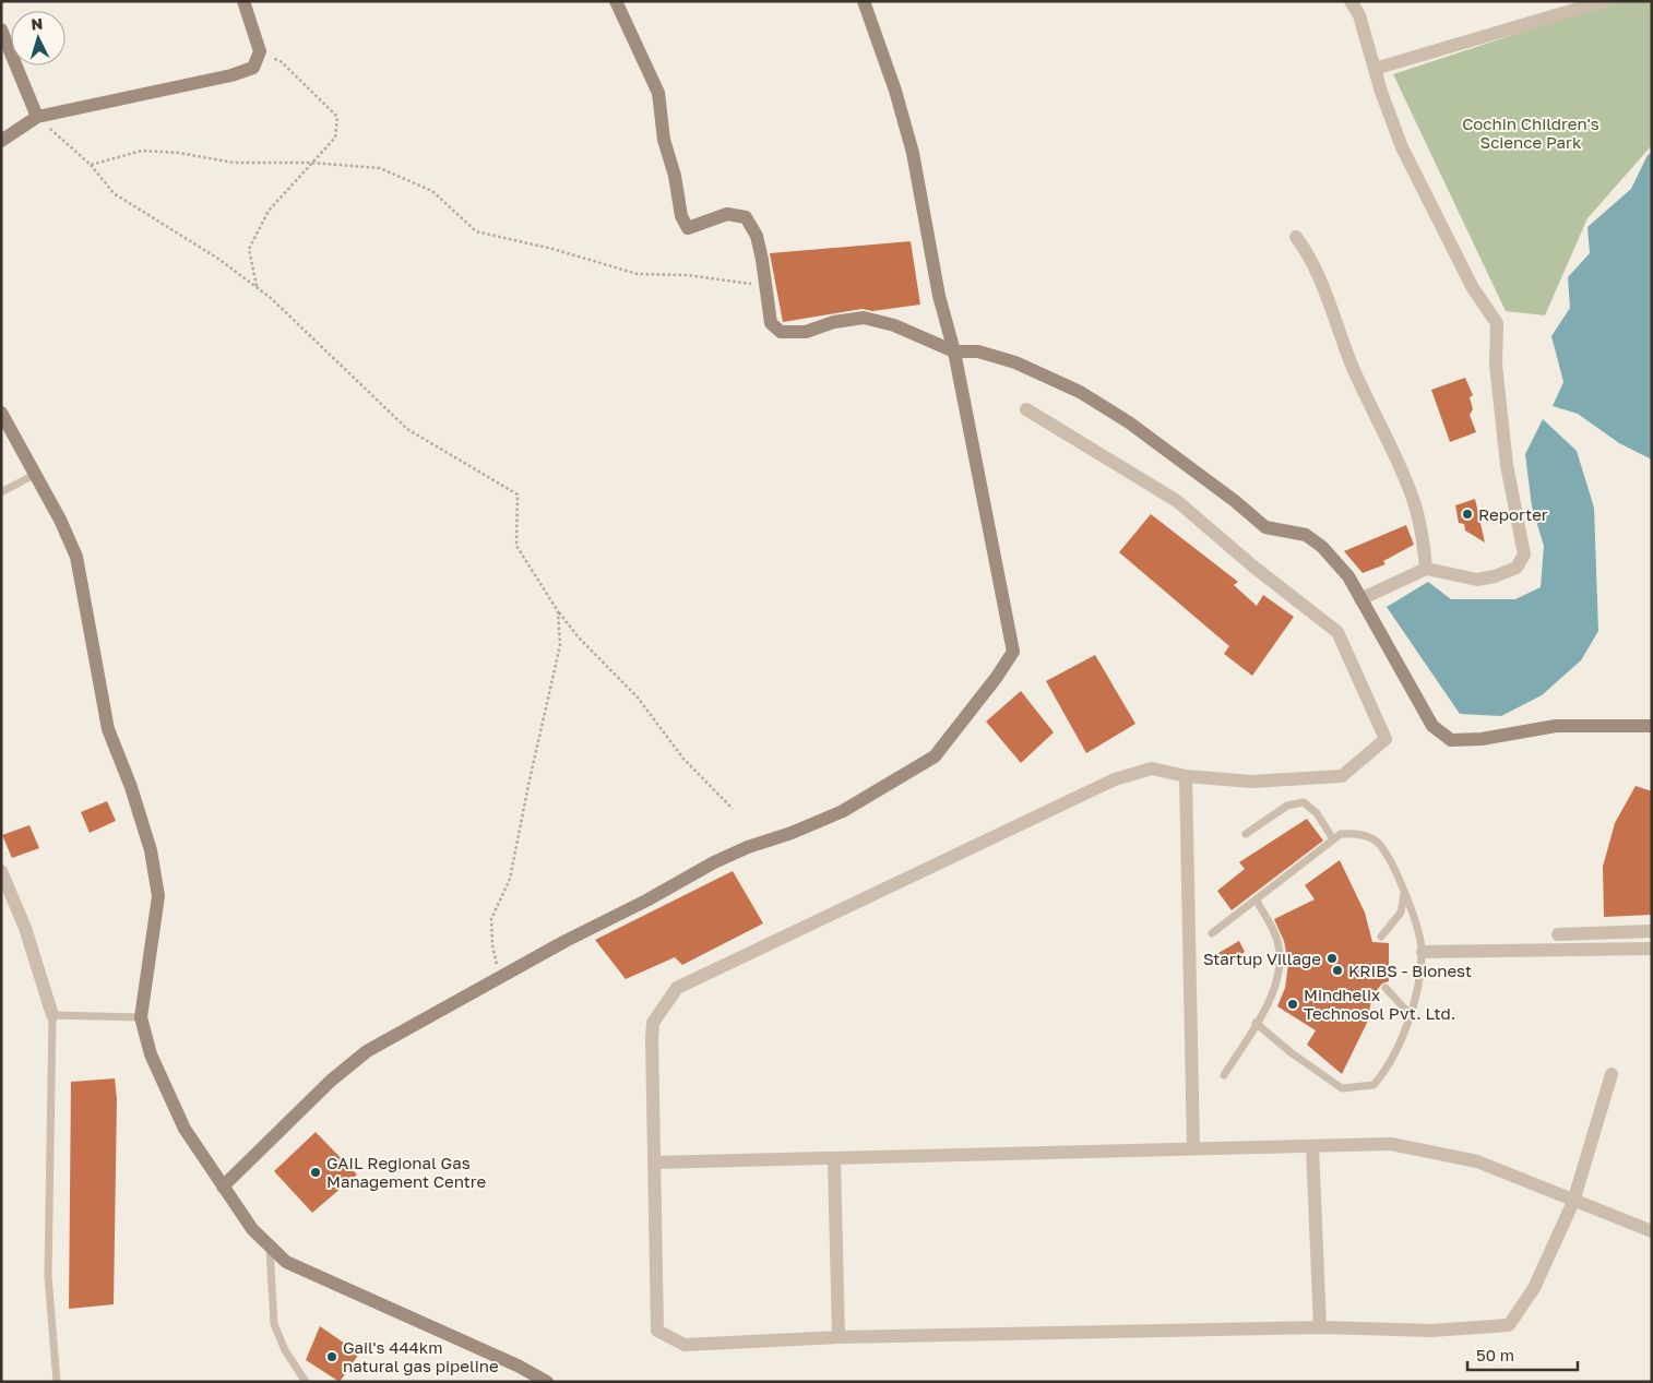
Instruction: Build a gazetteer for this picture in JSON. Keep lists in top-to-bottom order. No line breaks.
{"parks":["Cochin Children's Science Park"],"places":["Reporter","Startup Village","KRIBS - Bionest","Mindhelix Technosol Pvt. Ltd.","GAIL Regional Gas Management Centre","Gail's 444km natural gas pipeline"],"scale_bar":"50 m","north":"top"}
